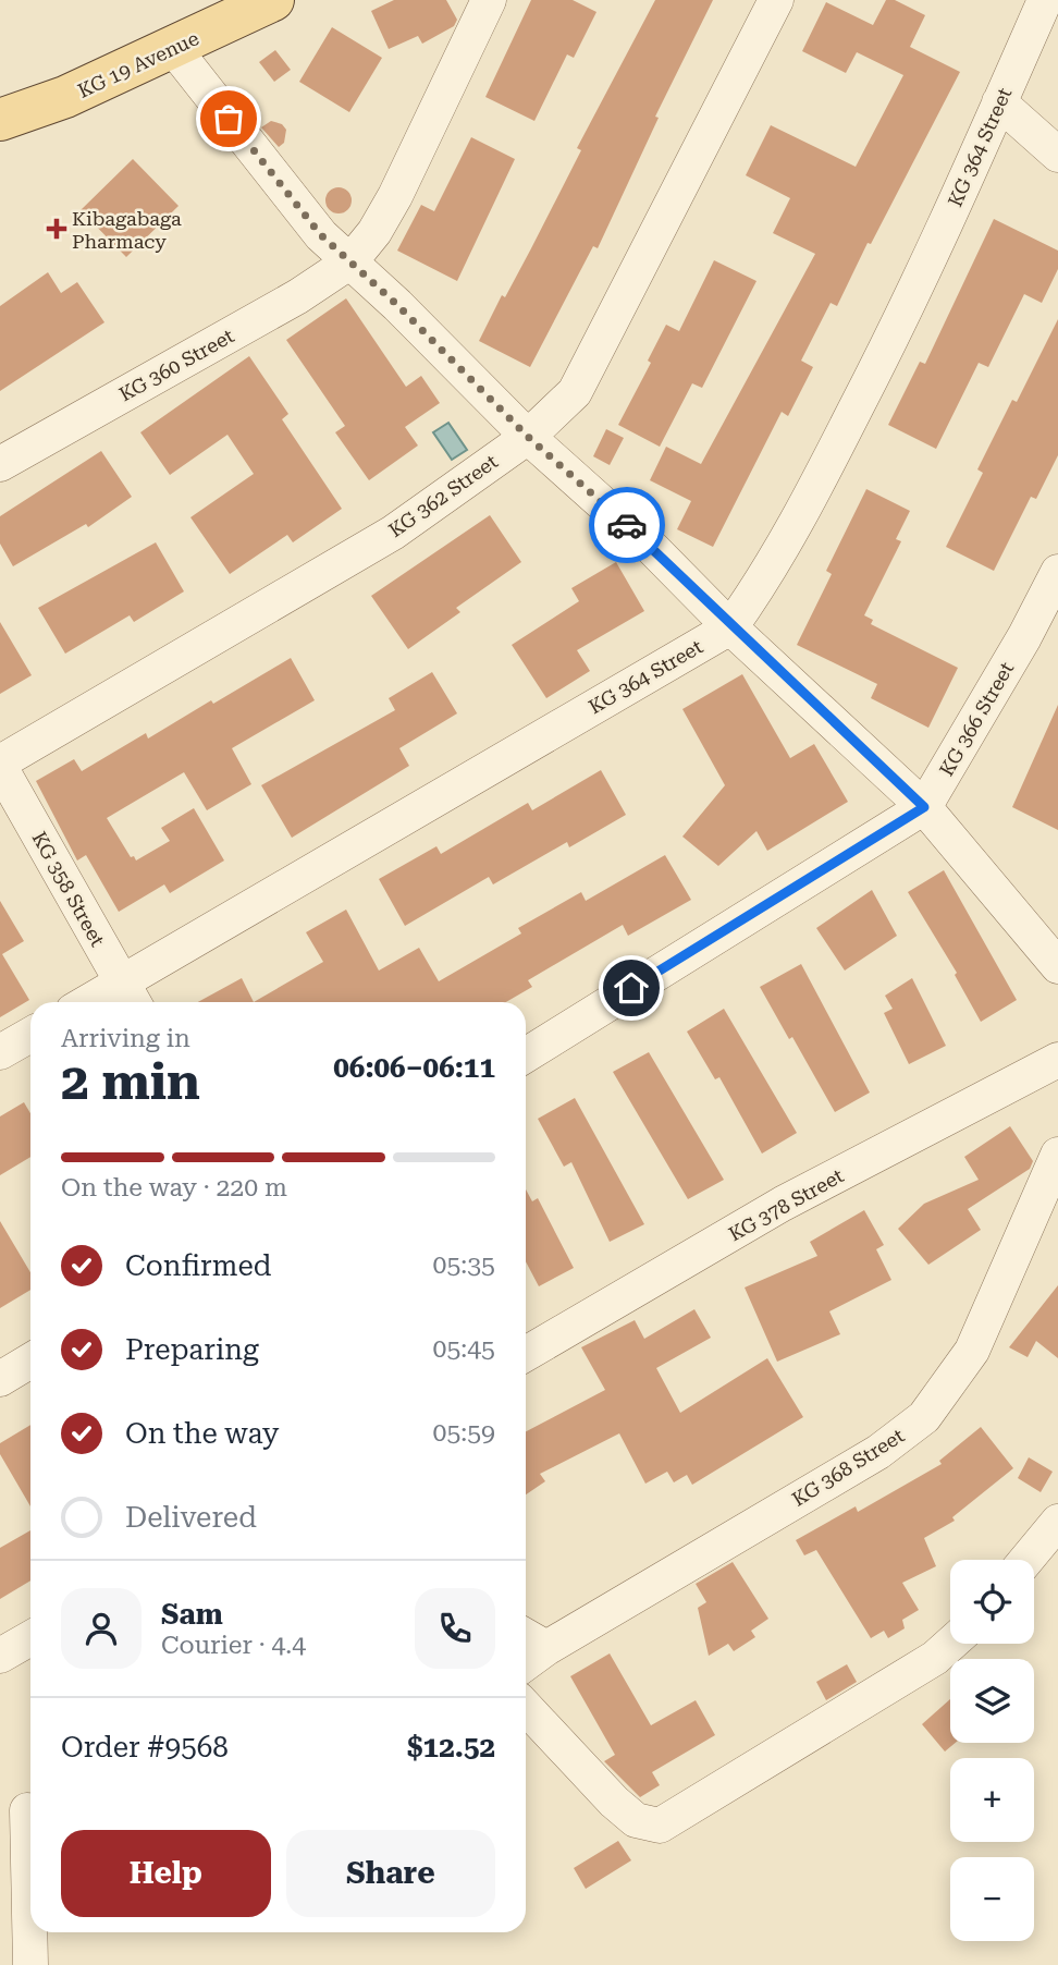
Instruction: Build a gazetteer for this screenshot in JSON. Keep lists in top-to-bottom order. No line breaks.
{"streets":{"main road":["KG 19 Avenue"],"street":["KG 364 Street","KG 360 Street","KG 362 Street","KG 366 Street","KG 358 Street","KG 378 Street","KG 368 Street"]},"crossings":[["KG 364 Street","KG 358 Street"],["KG 362 Street","KG 358 Street"]],"places":{"health":["Kibagabaga Pharmacy"]},"page":{"heading":["2 min","Arriving in","06:06–06:11"],"panel":["Sam","Courier · 4.4","Order #9568","$12.52"],"bar":"On the way · 220 m","list":[["Confirmed","05:35"],["Preparing","05:45"],["On the way","05:59"],"Delivered"],"map_buttons":["+","−"],"buttons":["Help","Share"]}}
